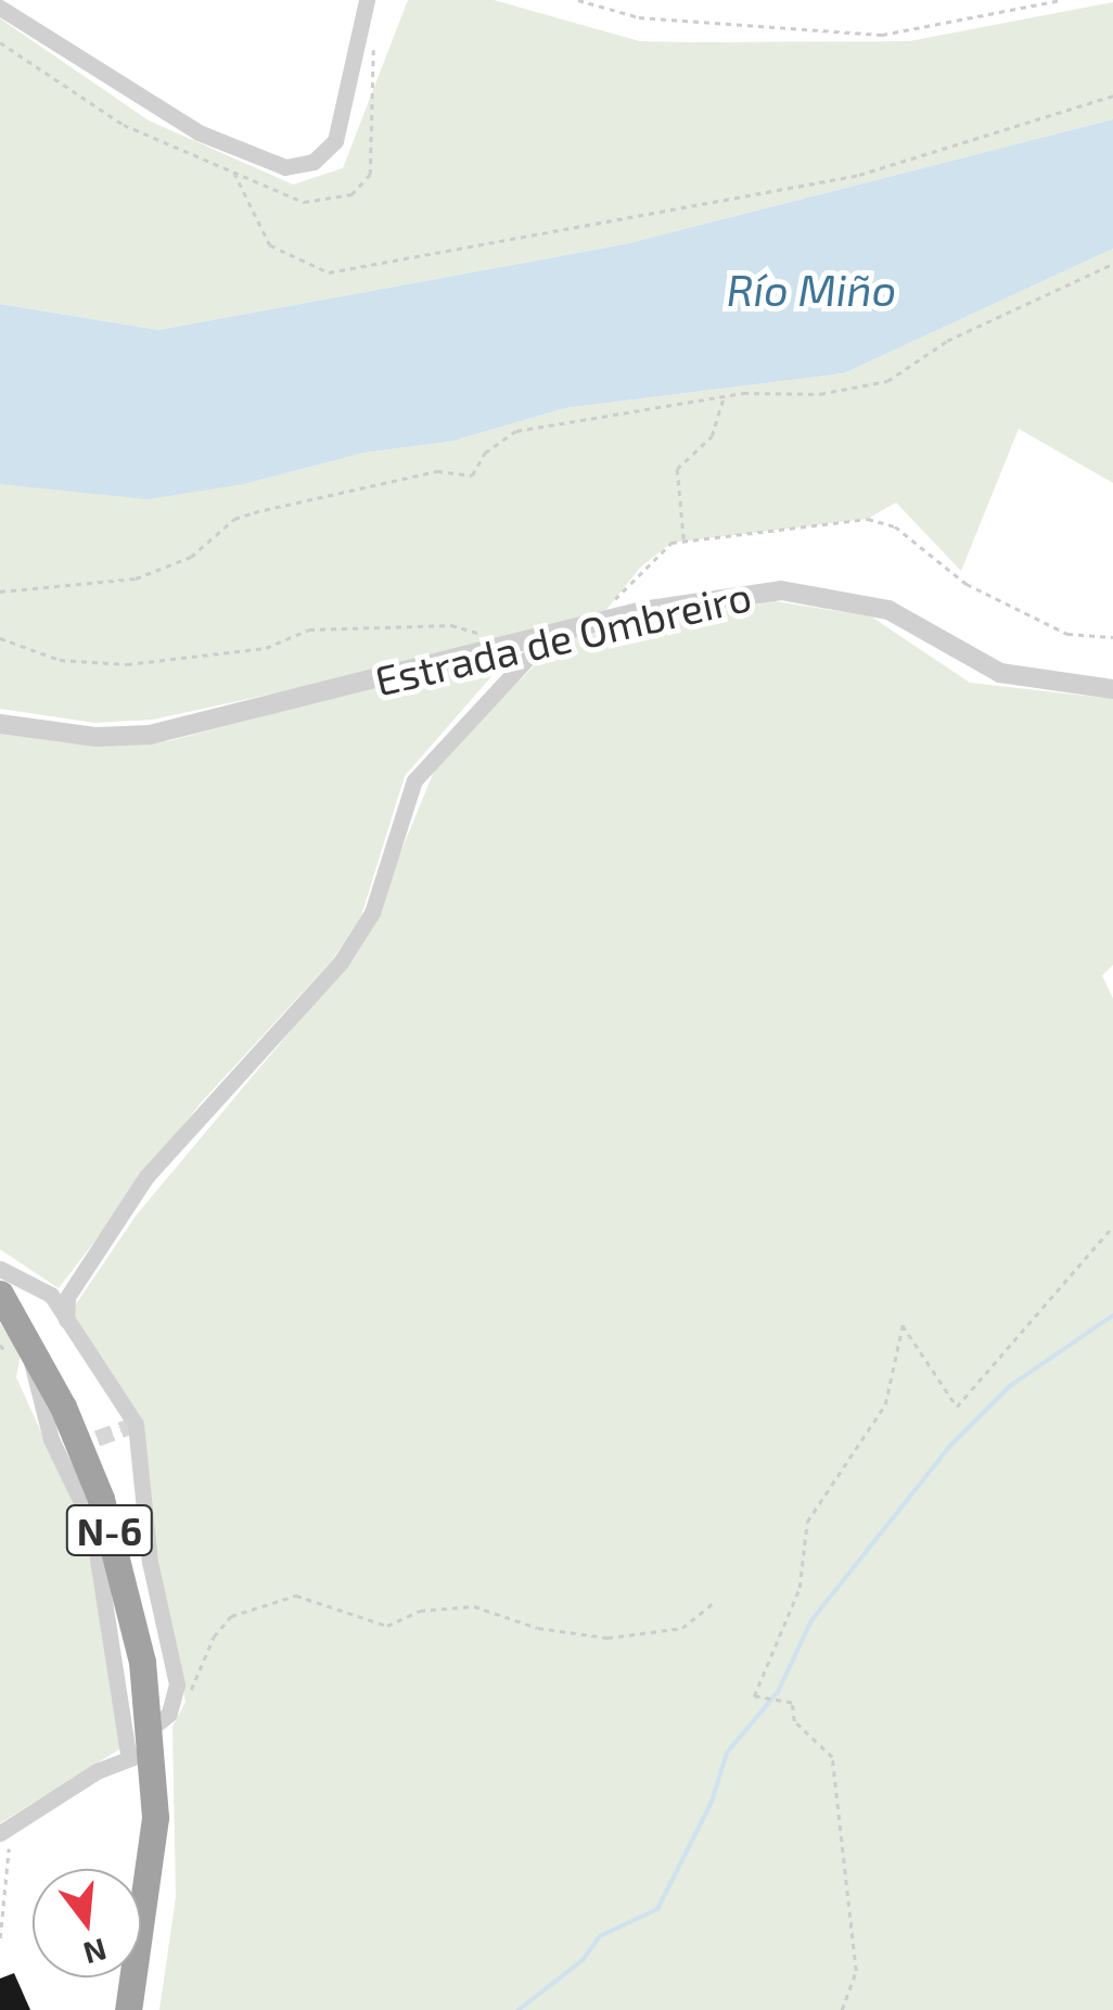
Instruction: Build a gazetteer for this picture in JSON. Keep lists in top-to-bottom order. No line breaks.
{"streets":{"highway":["N-6"],"street":["Estrada de Ombreiro"]},"water":["Río Miño"],"north":"bottom"}
